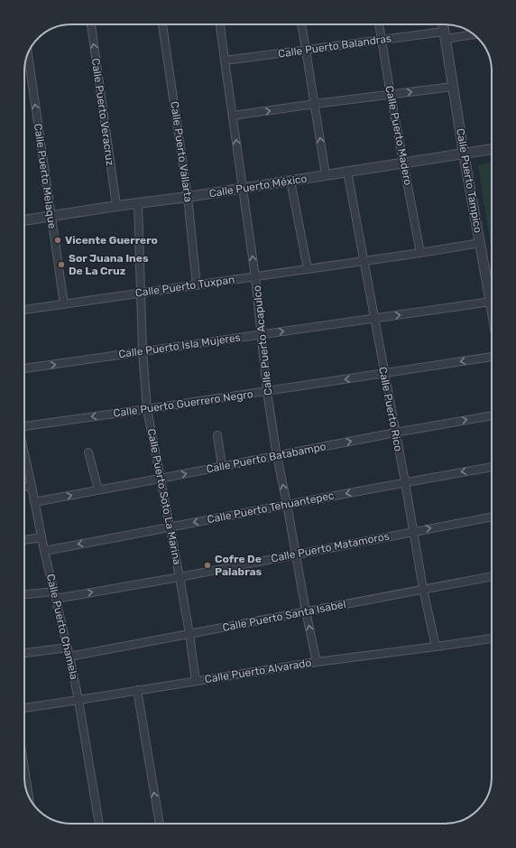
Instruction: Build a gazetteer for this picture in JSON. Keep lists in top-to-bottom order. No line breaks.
{"streets":{"street":["Calle Puerto Balandras","Calle Puerto Veracruz","Calle Puerto Madero","Calle Puerto Vallarta","Calle Puerto Melaque","Calle Puerto Tampico","Calle Puerto México","Calle Puerto Tuxpan","Calle Puerto Acapulco","Calle Puerto Isla Mujeres","Calle Puerto Guerrero Negro","Calle Puerto Rico","Calle Puerto Batabampo","Calle Puerto Soto La Marina","Calle Puerto Tehuantepec","Calle Puerto Matamoros","Calle Puerto Santa Isabel","Calle Puerto Chamela","Calle Puerto Alvarado"]},"crossings":[["Calle Puerto Balandras","Calle Puerto Madero"],["Calle Puerto Balandras","Calle Puerto Tampico"],["Calle Puerto Balandras","Calle Puerto Acapulco"],["Calle Puerto Veracruz","Calle Puerto México"],["Calle Puerto Madero","Calle Puerto México"],["Calle Puerto Madero","Calle Puerto Tuxpan"],["Calle Puerto Vallarta","Calle Puerto México"],["Calle Puerto Vallarta","Calle Puerto Tuxpan"],["Calle Puerto Melaque","Calle Puerto México"],["Calle Puerto Melaque","Calle Puerto Tuxpan"],["Calle Puerto Tampico","Calle Puerto México"],["Calle Puerto Tampico","Calle Puerto Tuxpan"],["Calle Puerto Tampico","Calle Puerto Isla Mujeres"],["Calle Puerto México","Calle Puerto Acapulco"],["Calle Puerto México","Calle Puerto Rico"],["Calle Puerto México","Calle Puerto Soto La Marina"],["Calle Puerto Tuxpan","Calle Puerto Acapulco"],["Calle Puerto Tuxpan","Calle Puerto Rico"],["Calle Puerto Tuxpan","Calle Puerto Soto La Marina"],["Calle Puerto Acapulco","Calle Puerto Isla Mujeres"],["Calle Puerto Acapulco","Calle Puerto Guerrero Negro"],["Calle Puerto Acapulco","Calle Puerto Batabampo"],["Calle Puerto Acapulco","Calle Puerto Tehuantepec"],["Calle Puerto Acapulco","Calle Puerto Matamoros"],["Calle Puerto Acapulco","Calle Puerto Santa Isabel"],["Calle Puerto Acapulco","Calle Puerto Alvarado"],["Calle Puerto Isla Mujeres","Calle Puerto Rico"],["Calle Puerto Isla Mujeres","Calle Puerto Soto La Marina"],["Calle Puerto Guerrero Negro","Calle Puerto Rico"],["Calle Puerto Guerrero Negro","Calle Puerto Soto La Marina"],["Calle Puerto Rico","Calle Puerto Batabampo"],["Calle Puerto Rico","Calle Puerto Tehuantepec"],["Calle Puerto Rico","Calle Puerto Matamoros"],["Calle Puerto Rico","Calle Puerto Santa Isabel"],["Calle Puerto Rico","Calle Puerto Alvarado"],["Calle Puerto Batabampo","Calle Puerto Soto La Marina"],["Calle Puerto Batabampo","Calle Puerto Chamela"],["Calle Puerto Soto La Marina","Calle Puerto Tehuantepec"],["Calle Puerto Soto La Marina","Calle Puerto Matamoros"],["Calle Puerto Soto La Marina","Calle Puerto Santa Isabel"],["Calle Puerto Soto La Marina","Calle Puerto Alvarado"],["Calle Puerto Tehuantepec","Calle Puerto Chamela"],["Calle Puerto Matamoros","Calle Puerto Chamela"],["Calle Puerto Santa Isabel","Calle Puerto Chamela"],["Calle Puerto Chamela","Calle Puerto Alvarado"]],"one_way":["Calle Puerto Veracruz","Calle Puerto Melaque","Calle Puerto Isla Mujeres","Calle Puerto Guerrero Negro","Calle Puerto Batabampo","Calle Puerto Tehuantepec","Calle Puerto Matamoros"],"places":["Vicente Guerrero","Sor Juana Ines De La Cruz","Cofre De Palabras"]}
